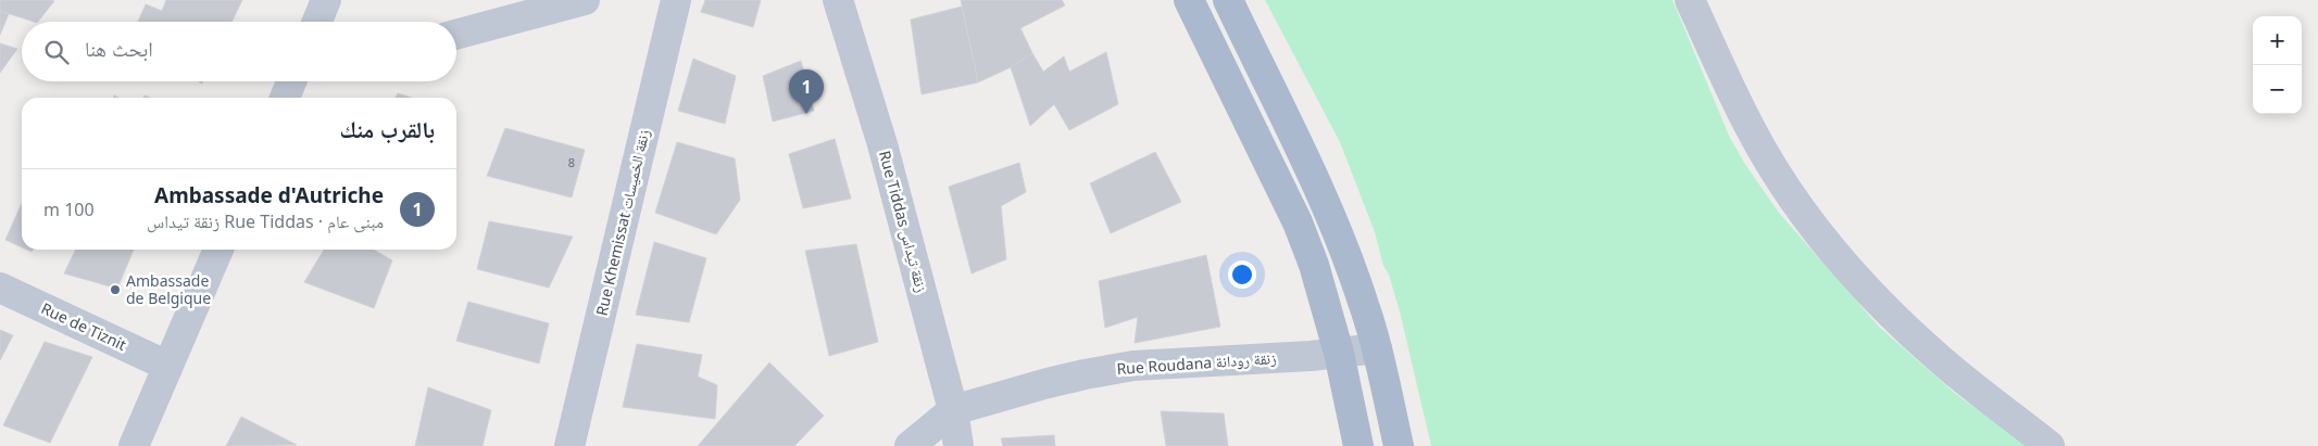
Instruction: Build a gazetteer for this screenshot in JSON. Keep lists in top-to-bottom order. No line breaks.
{"streets":{"street":["Rue Tiddas زنقة تيداس","Rue Khemissat زنقة الخميسات","Rue de Tiznit","Rue Roudana زنقة رودانة"]},"crossings":[["Rue Tiddas زنقة تيداس","Rue Roudana زنقة رودانة"]],"places":["Ambassade de Belgique"],"house_numbers":["8"],"page":{"map_buttons":["+","−"],"search":"ابحث هنا","pins":"1","heading":"بالقرب منك","list":[{"mark":"1","name":"Ambassade d'Autriche","note":"مبنى عام · Rue Tiddas زنقة تيداس","value":"100 m"}]}}
